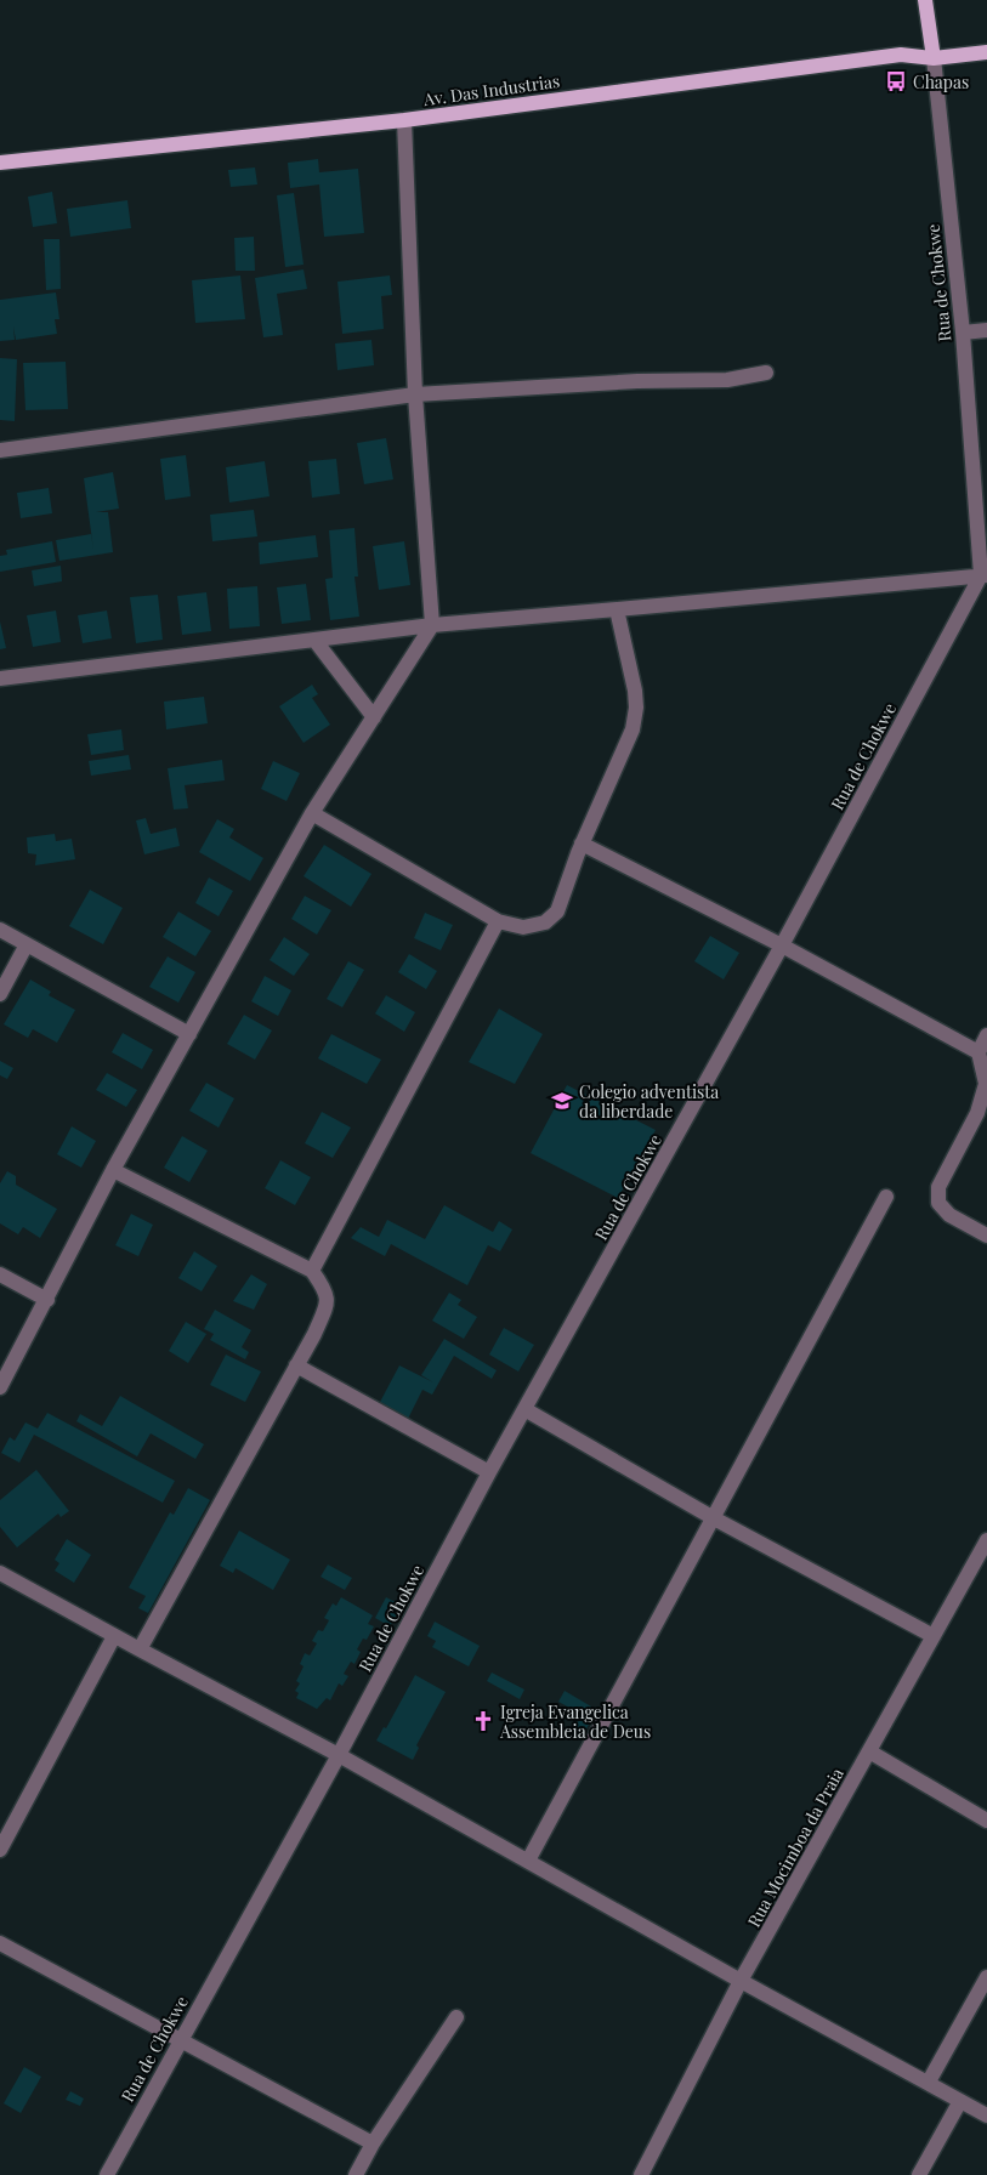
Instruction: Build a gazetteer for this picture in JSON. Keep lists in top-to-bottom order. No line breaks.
{"streets":{"main road":["Av. Das Industrias"],"street":["Rua de Chokwe","Rua Mocimboa da Praia"]},"crossings":[["Av. Das Industrias","Rua de Chokwe"]],"places":{"bus stop":["Chapas"],"school or university":["Colegio adventista da liberdade"],"church":["Igreja Evangelica Assembleia de Deus"]}}
